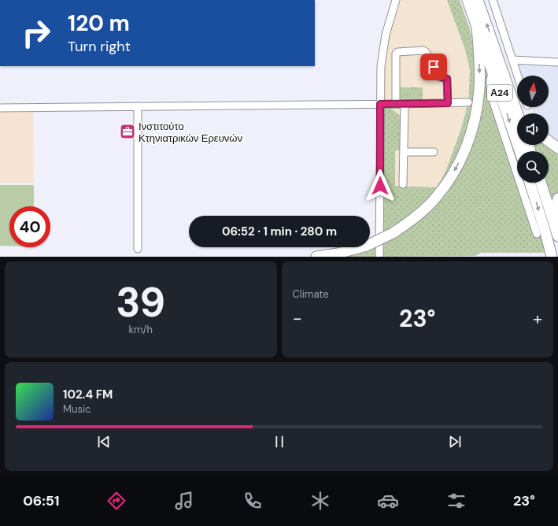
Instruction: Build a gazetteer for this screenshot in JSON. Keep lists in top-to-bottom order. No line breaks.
{"streets":{"highway":["Α24"]},"places":{"office":["Ινστιτούτο Κτηνιατρικών Ερευνών"]},"north":"top","page":{"turn":["120 m","Turn right"],"limit":"40","trip":"06:52 · 1 min · 280 m","tile":[["39","km/h"],"Climate"],"heat":["−","23°","+"],"song":["102.4 FM","Music"],"tabs":["06:51","23°"]}}
